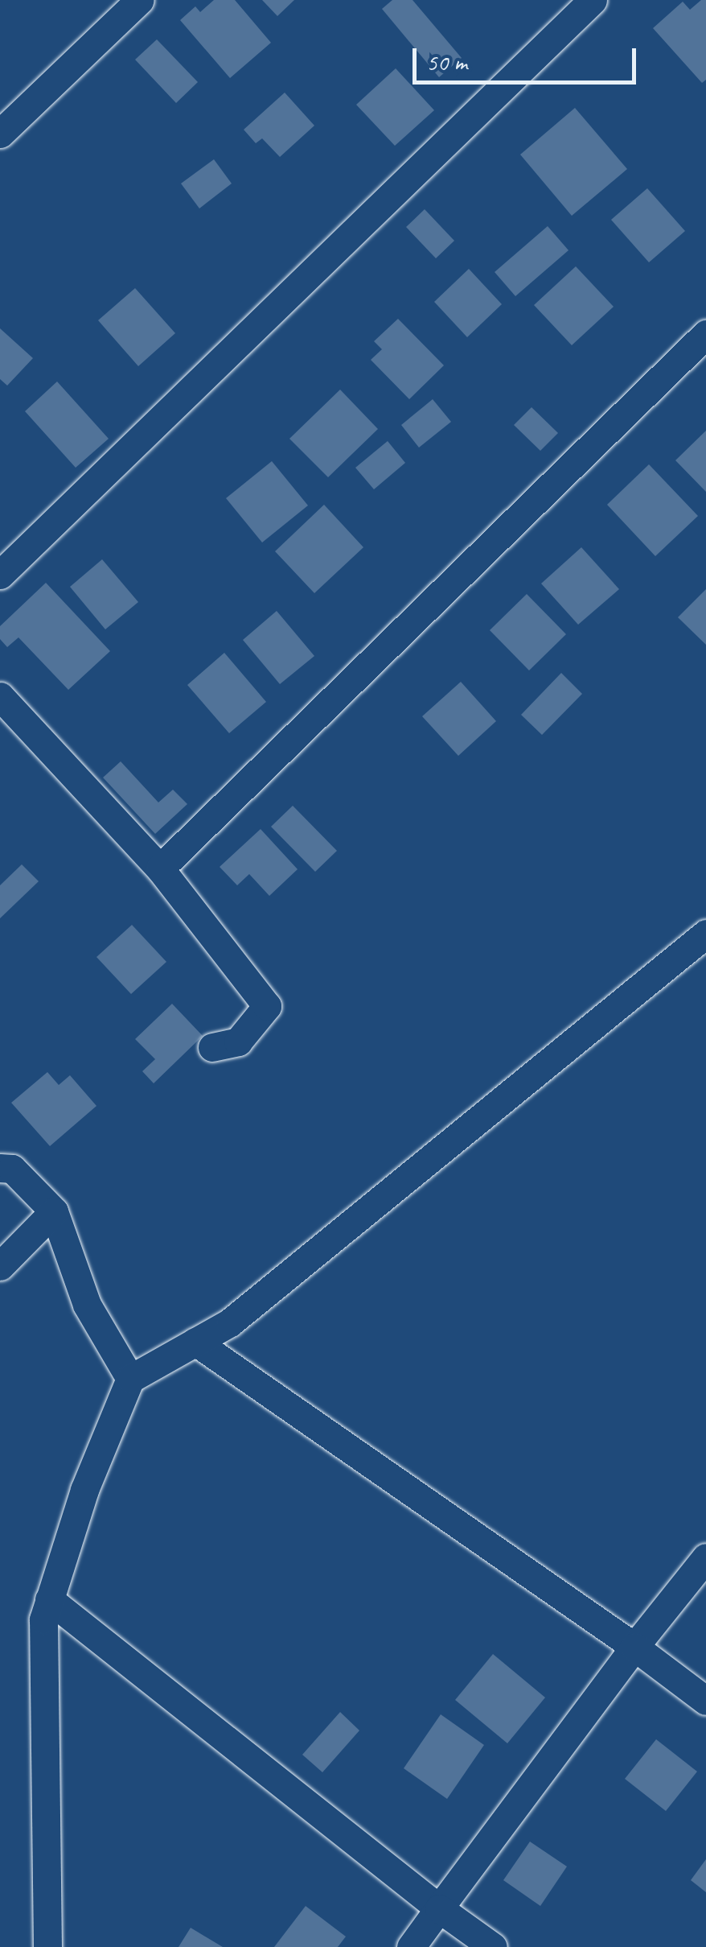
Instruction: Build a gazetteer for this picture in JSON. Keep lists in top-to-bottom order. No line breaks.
{"scale_bar":"50 m"}
